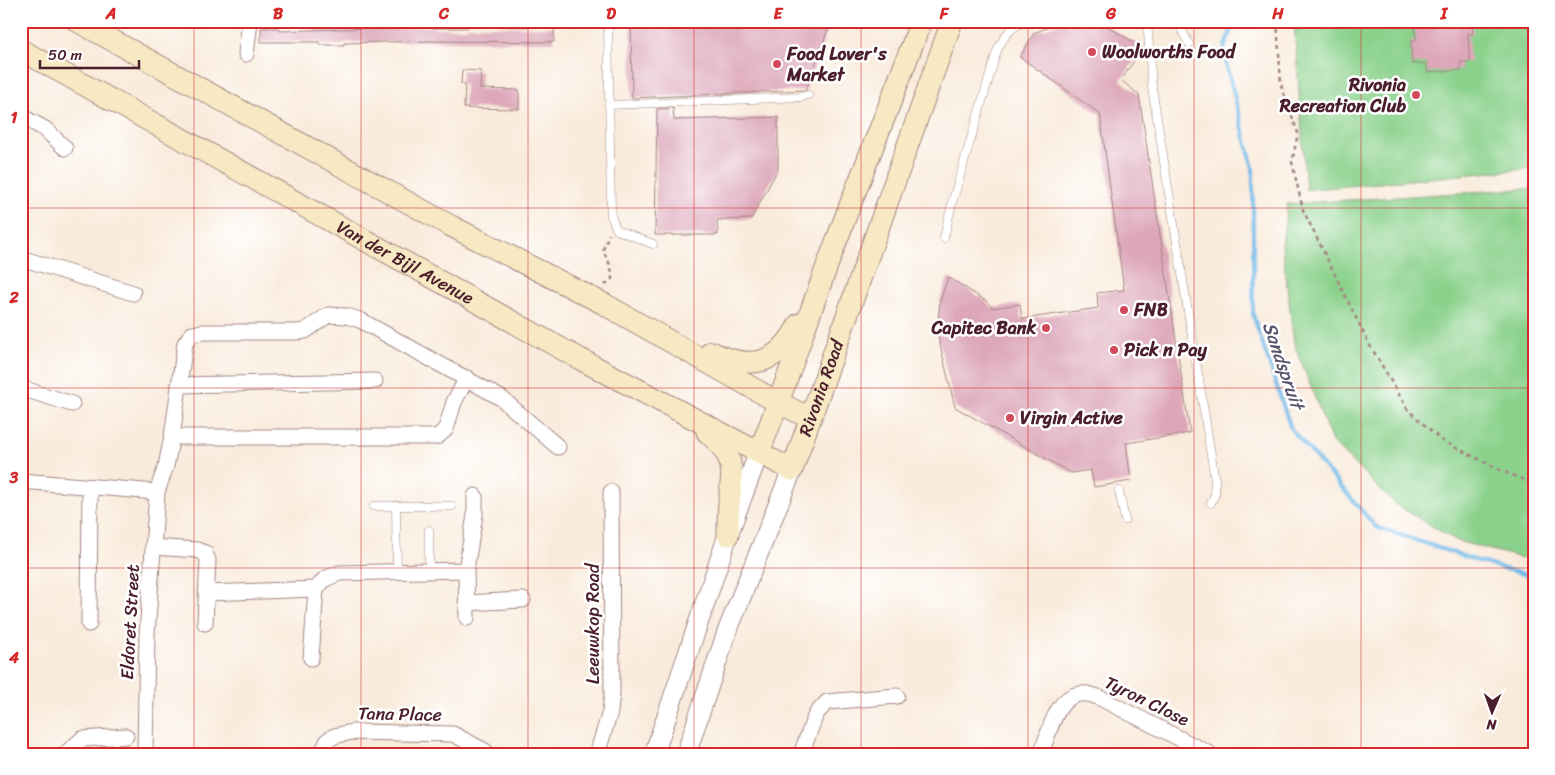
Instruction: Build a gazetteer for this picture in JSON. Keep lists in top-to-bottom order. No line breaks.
{"streets":{"main road":["Van der Bijl Avenue","Rivonia Road"],"street":["Eldoret Street","Leeuwkop Road","Tyron Close","Tana Place"]},"crossings":[["Van der Bijl Avenue","Rivonia Road"]],"water":["Sandspruit"],"places":["Woolworths Food","Food Lover's Market","Rivonia Recreation Club","FNB","Capitec Bank","Pick n Pay","Virgin Active"],"scale_bar":"50 m","north":"bottom","grid":{"columns":["A","B","C","D","E","F","G","H","I"],"rows":["1","2","3","4"]}}
